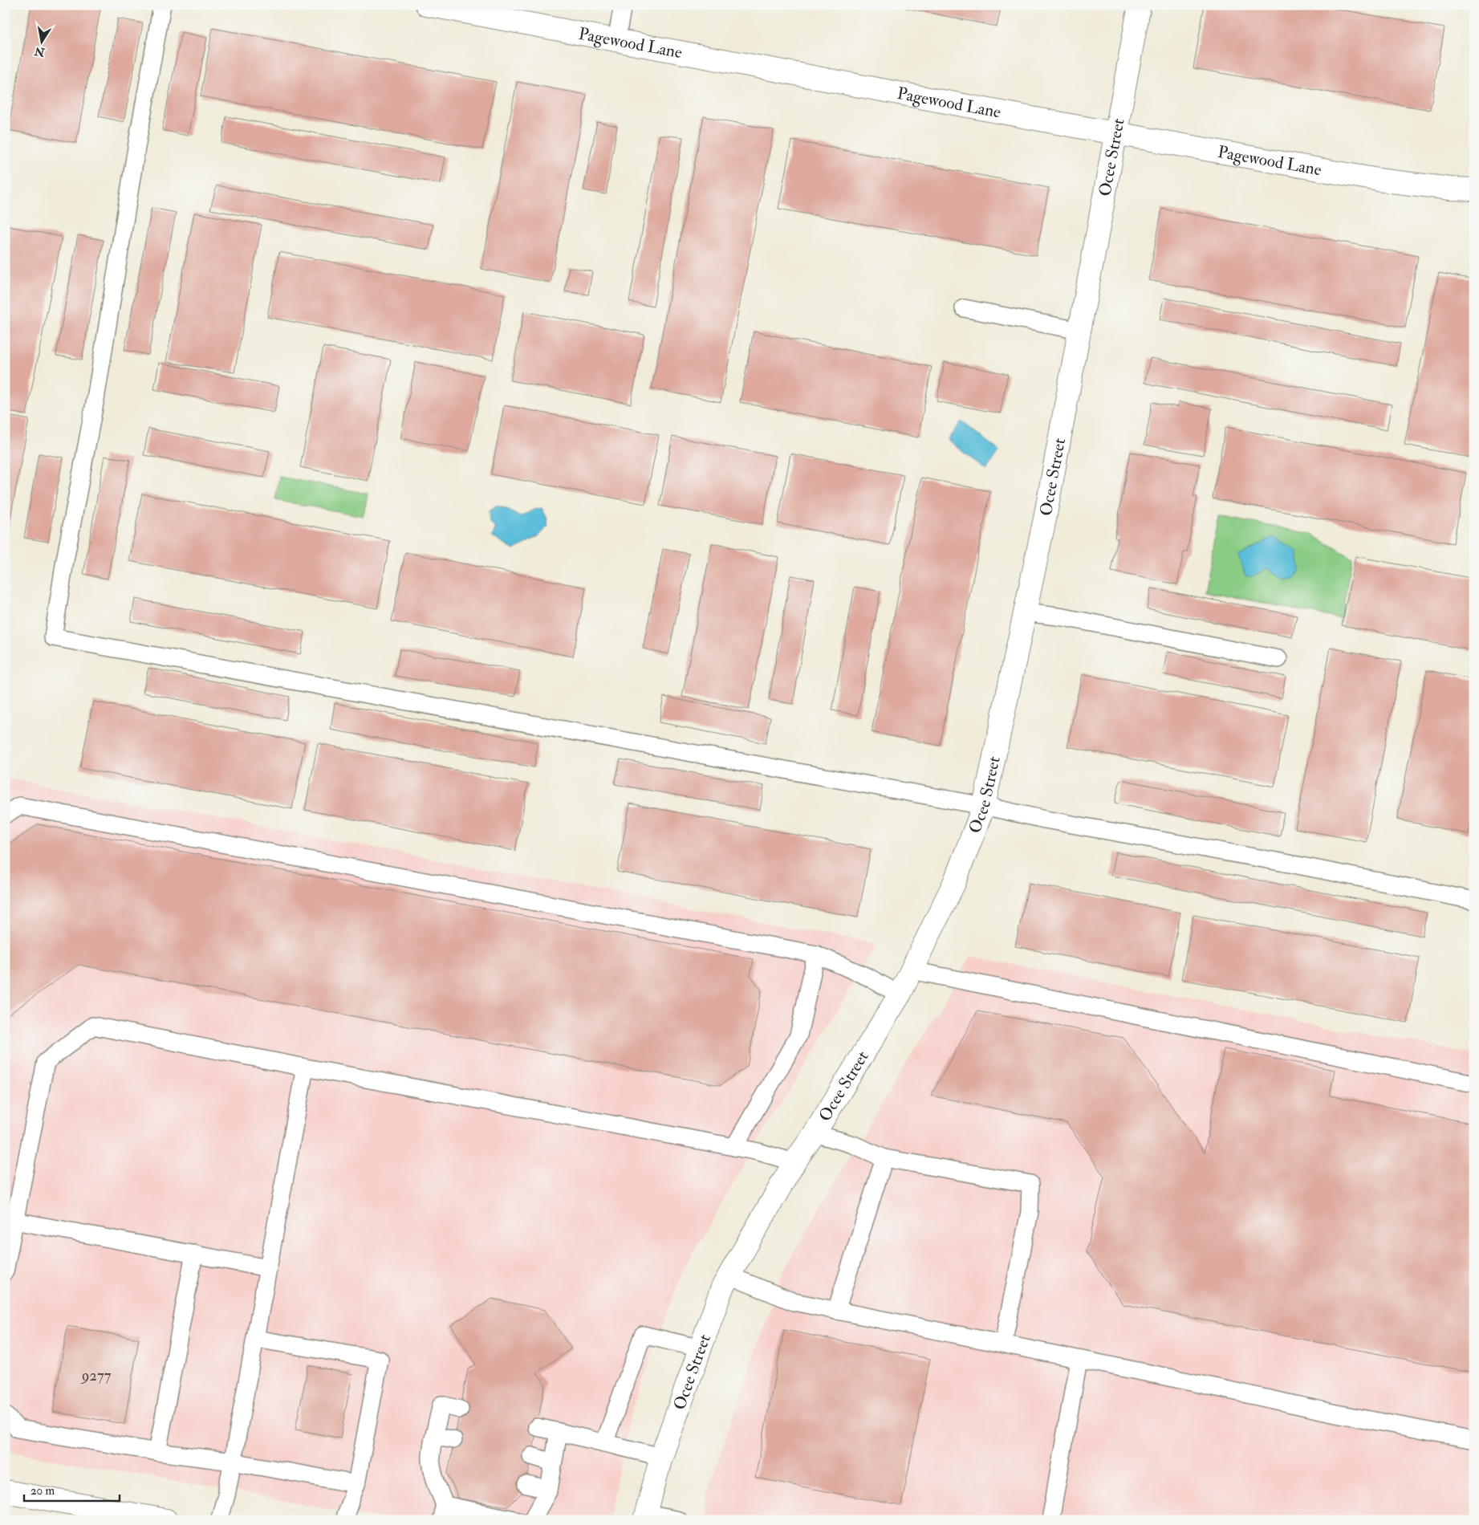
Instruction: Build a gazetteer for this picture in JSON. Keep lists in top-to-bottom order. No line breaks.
{"streets":{"street":["Pagewood Lane","Ocee Street"]},"crossings":[["Pagewood Lane","Ocee Street"]],"house_numbers":["9277"],"scale_bar":"20 m","north":"bottom"}
